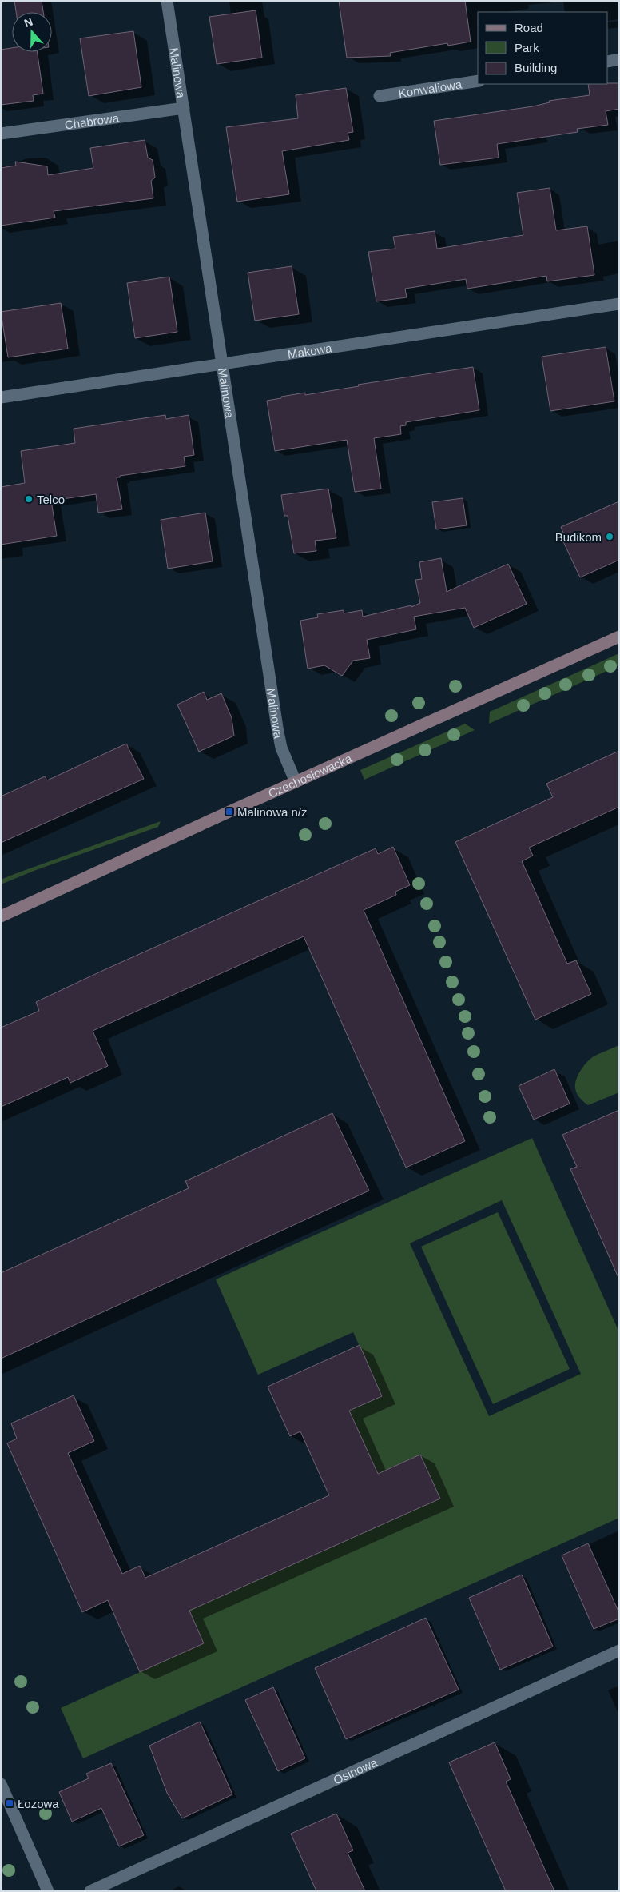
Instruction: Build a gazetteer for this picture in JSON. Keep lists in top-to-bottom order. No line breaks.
{"streets":{"street":["Malinowa","Konwaliowa","Chabrowa","Makowa","Czechosłowacka","Osinowa"]},"crossings":[["Malinowa","Chabrowa"],["Malinowa","Makowa"],["Malinowa","Czechosłowacka"]],"places":{"other":["Telco","Budikom"],"transit":["Malinowa n/ż","Łozowa"]},"legend":["Road","Park","Building"],"north":"top"}
